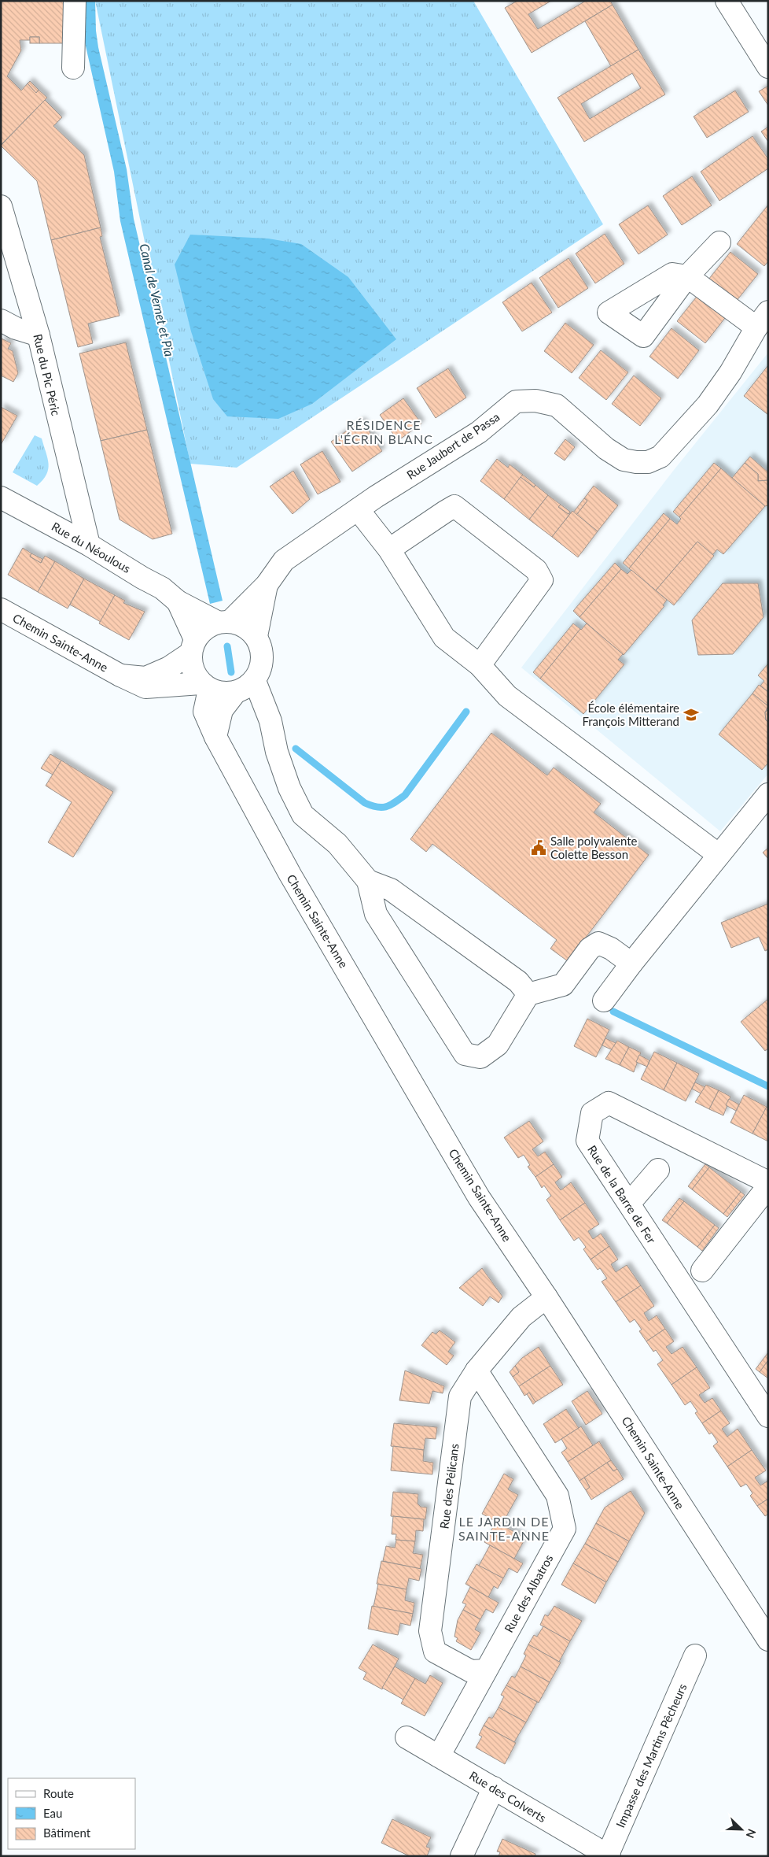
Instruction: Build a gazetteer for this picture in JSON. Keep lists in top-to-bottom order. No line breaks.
{"streets":{"street":["Rue du Pic Péric","Rue Jaubert de Passa","Rue du Néoulous","Chemin Sainte-Anne","Rue de la Barre de Fer","Rue des Pélicans","Rue des Albatros","Impasse des Martins Pêcheurs","Rue des Colverts"]},"crossings":[["Rue du Pic Péric","Rue du Néoulous"],["Rue Jaubert de Passa","Rue du Néoulous"],["Rue Jaubert de Passa","Chemin Sainte-Anne"],["Rue du Néoulous","Chemin Sainte-Anne"],["Chemin Sainte-Anne","Rue des Pélicans"],["Rue des Pélicans","Rue des Albatros"],["Rue des Albatros","Rue des Colverts"],["Impasse des Martins Pêcheurs","Rue des Colverts"]],"districts":["RÉSIDENCE L'ÉCRIN BLANC","LE JARDIN DE SAINTE-ANNE"],"water":["Canal de Vernet et Pia"],"places":{"school or university":["École élémentaire François Mitterand"],"public building":["Salle polyvalente Colette Besson"]},"legend":["Route","Eau","Bâtiment"],"north":"bottom right"}
